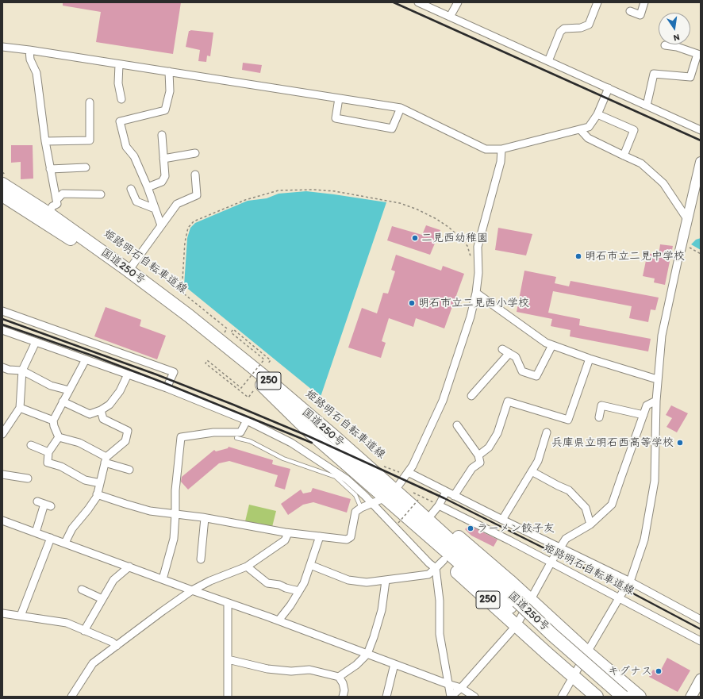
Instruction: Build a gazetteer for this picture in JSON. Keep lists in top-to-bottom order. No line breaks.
{"streets":{"highway":["国道250号","250"],"path":["姫路明石自転車道線"]},"crossings":[["姫路明石自転車道線","国道250号"],["姫路明石自転車道線","250"],["国道250号","250"]],"places":["二見西幼稚園","明石市立二見中学校","明石市立二見西小学校","兵庫県立明石西高等学校","ラーメン餃子友","キグナス"],"north":"bottom"}
